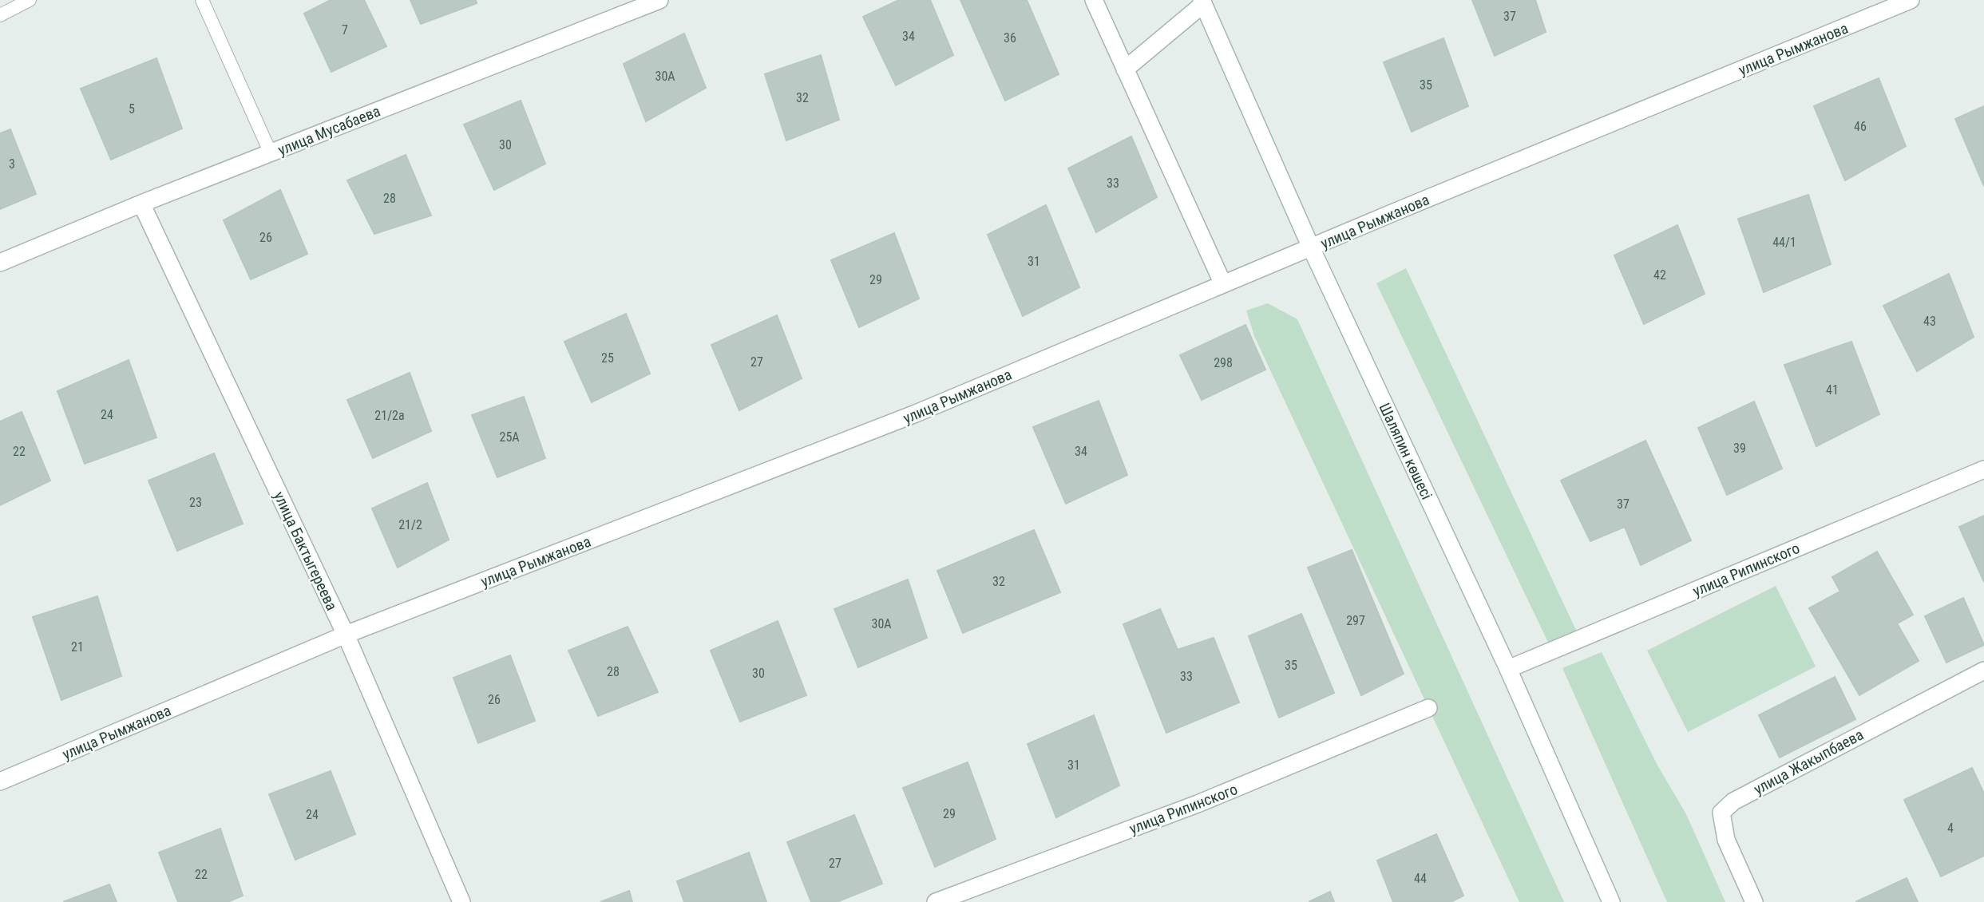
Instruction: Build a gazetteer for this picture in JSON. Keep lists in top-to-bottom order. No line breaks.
{"streets":{"street":["улица Рымжанова","улица Мусабаева","Шаляпин көшесі","улица Бактыгереева","улица Рипинского","улица Жакыпбаева"]},"crossings":[["улица Рымжанова","Шаляпин көшесі"],["улица Рымжанова","улица Бактыгереева"],["улица Мусабаева","улица Бактыгереева"],["Шаляпин көшесі","улица Рипинского"]],"house_numbers":["37","7","34","36","30А","35","32","5","46","30","3","33","28","26","44/1","31","42","29","43","25","27","298","41","24","21/2а","25А","39","22","34","23","37","21/2","32","297","30А","21","35","28","30","33","26","31","29","24","4","27","22","44"]}
